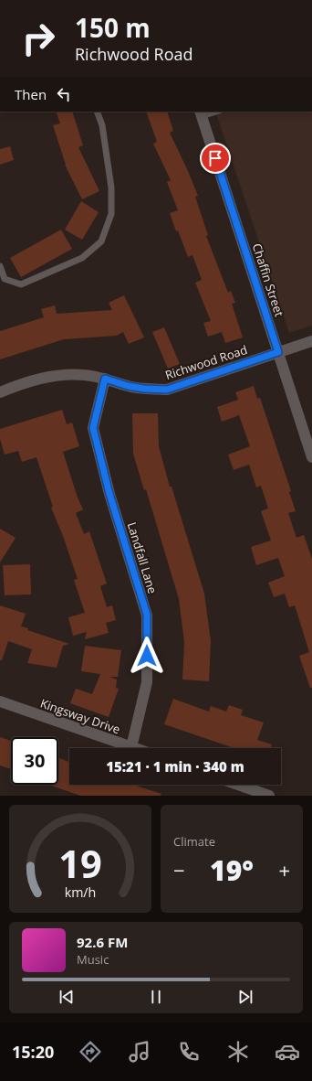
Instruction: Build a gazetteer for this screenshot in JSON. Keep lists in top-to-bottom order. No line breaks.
{"streets":{"street":["Chaffin Street","Richwood Road","Landfall Lane","Kingsway Drive"]},"crossings":[["Chaffin Street","Richwood Road"],["Richwood Road","Landfall Lane"],["Landfall Lane","Kingsway Drive"]],"page":{"turn":["150 m","Richwood Road"],"then":"Then","limit":"30","trip":"15:21 · 1 min · 340 m","tile":"Climate","heat":["−","19°","+"],"song":["92.6 FM","Music"],"tabs":"15:20","gauge":["19","km/h"]}}
